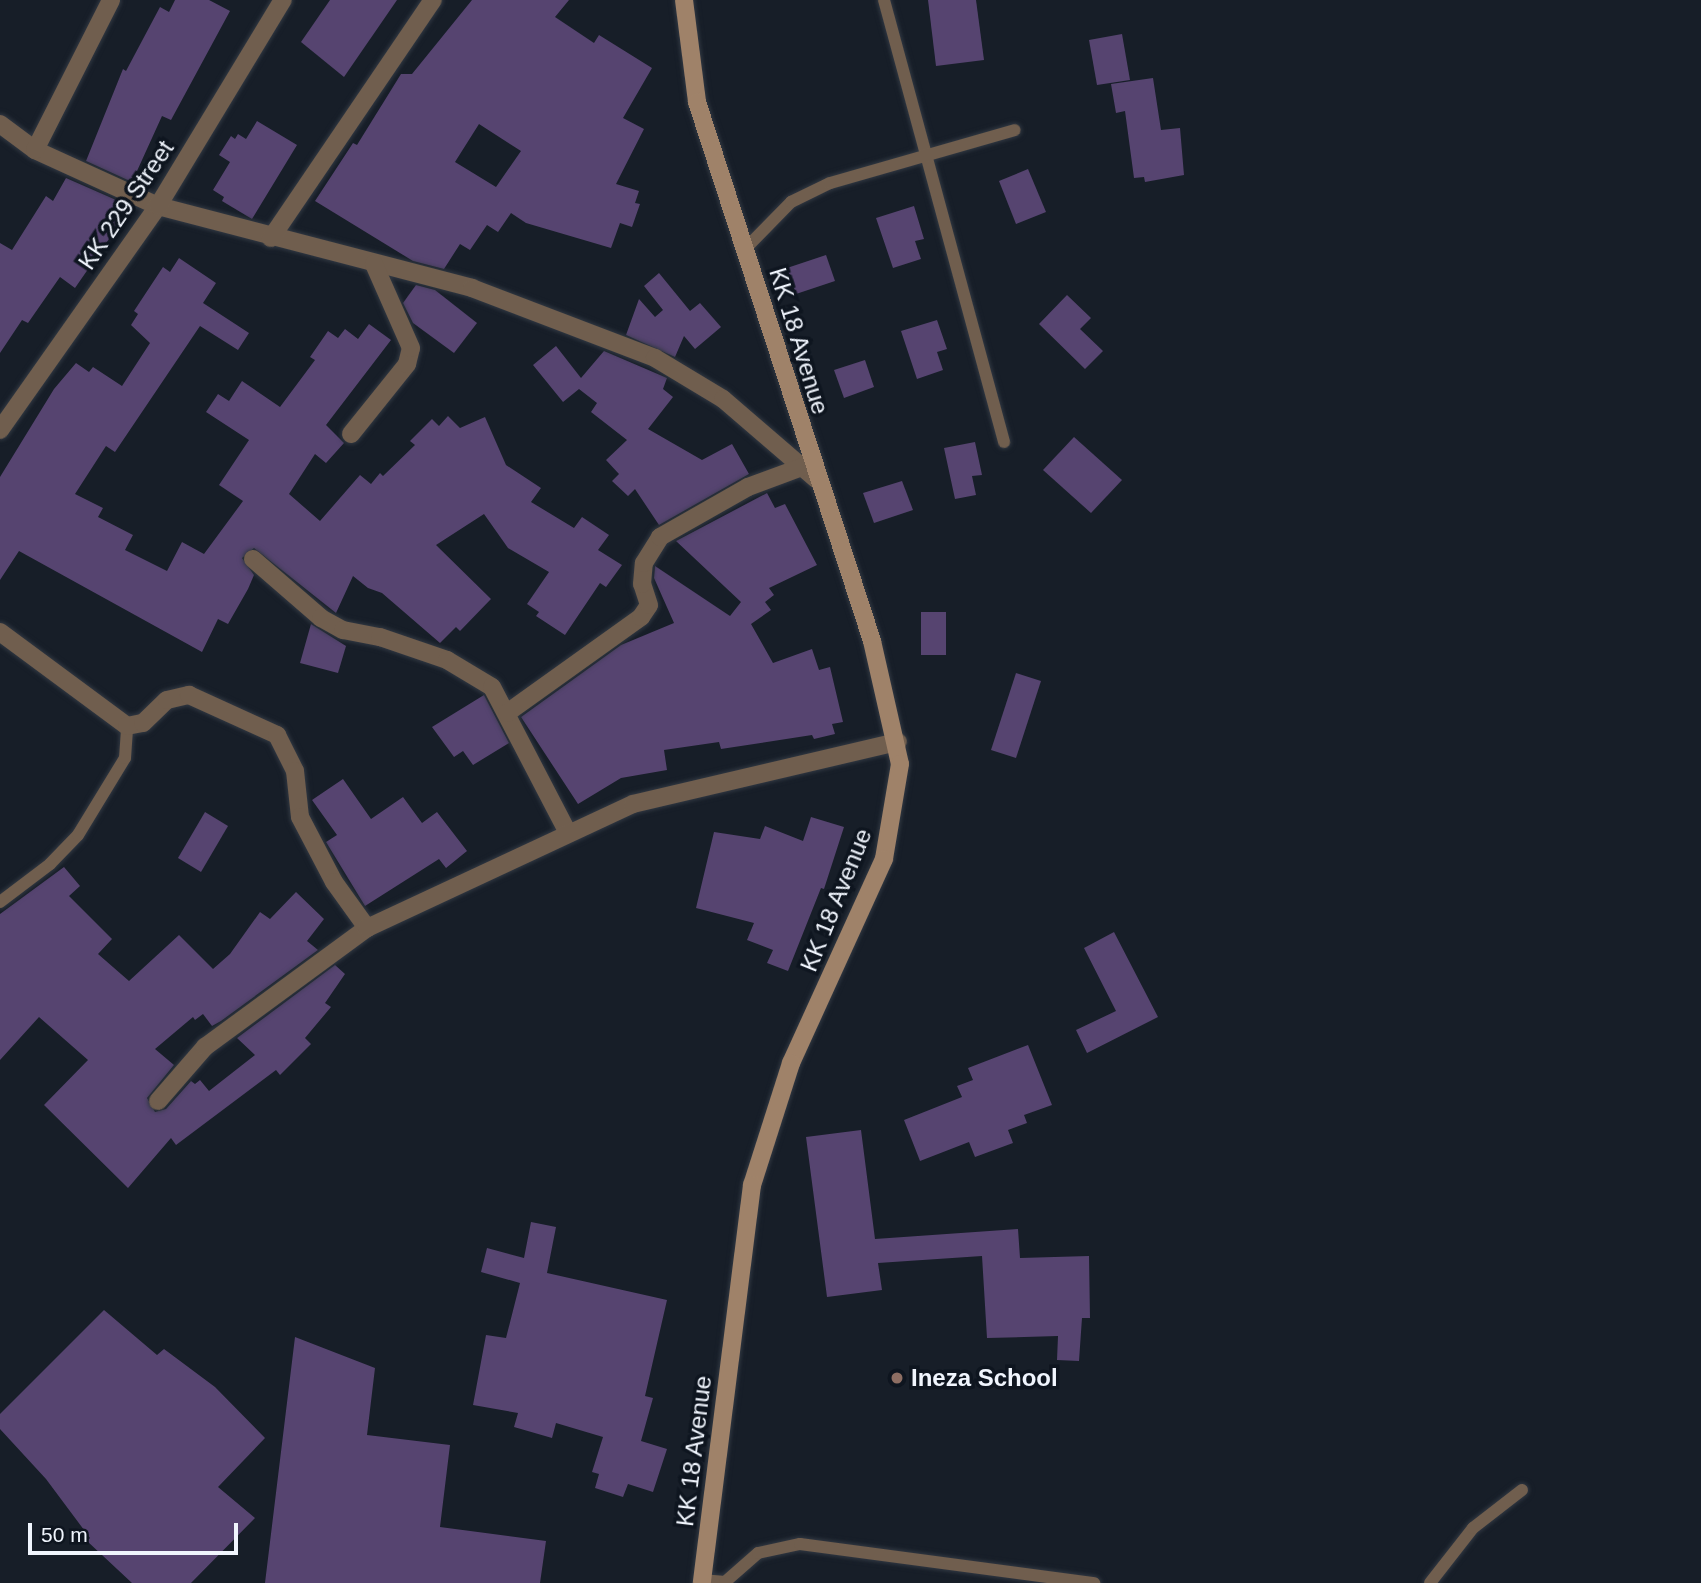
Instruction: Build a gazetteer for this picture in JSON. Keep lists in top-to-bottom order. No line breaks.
{"streets":{"main road":["KK 18 Avenue"],"street":["KK 229 Street"]},"places":["Ineza School"],"scale_bar":"50 m"}
